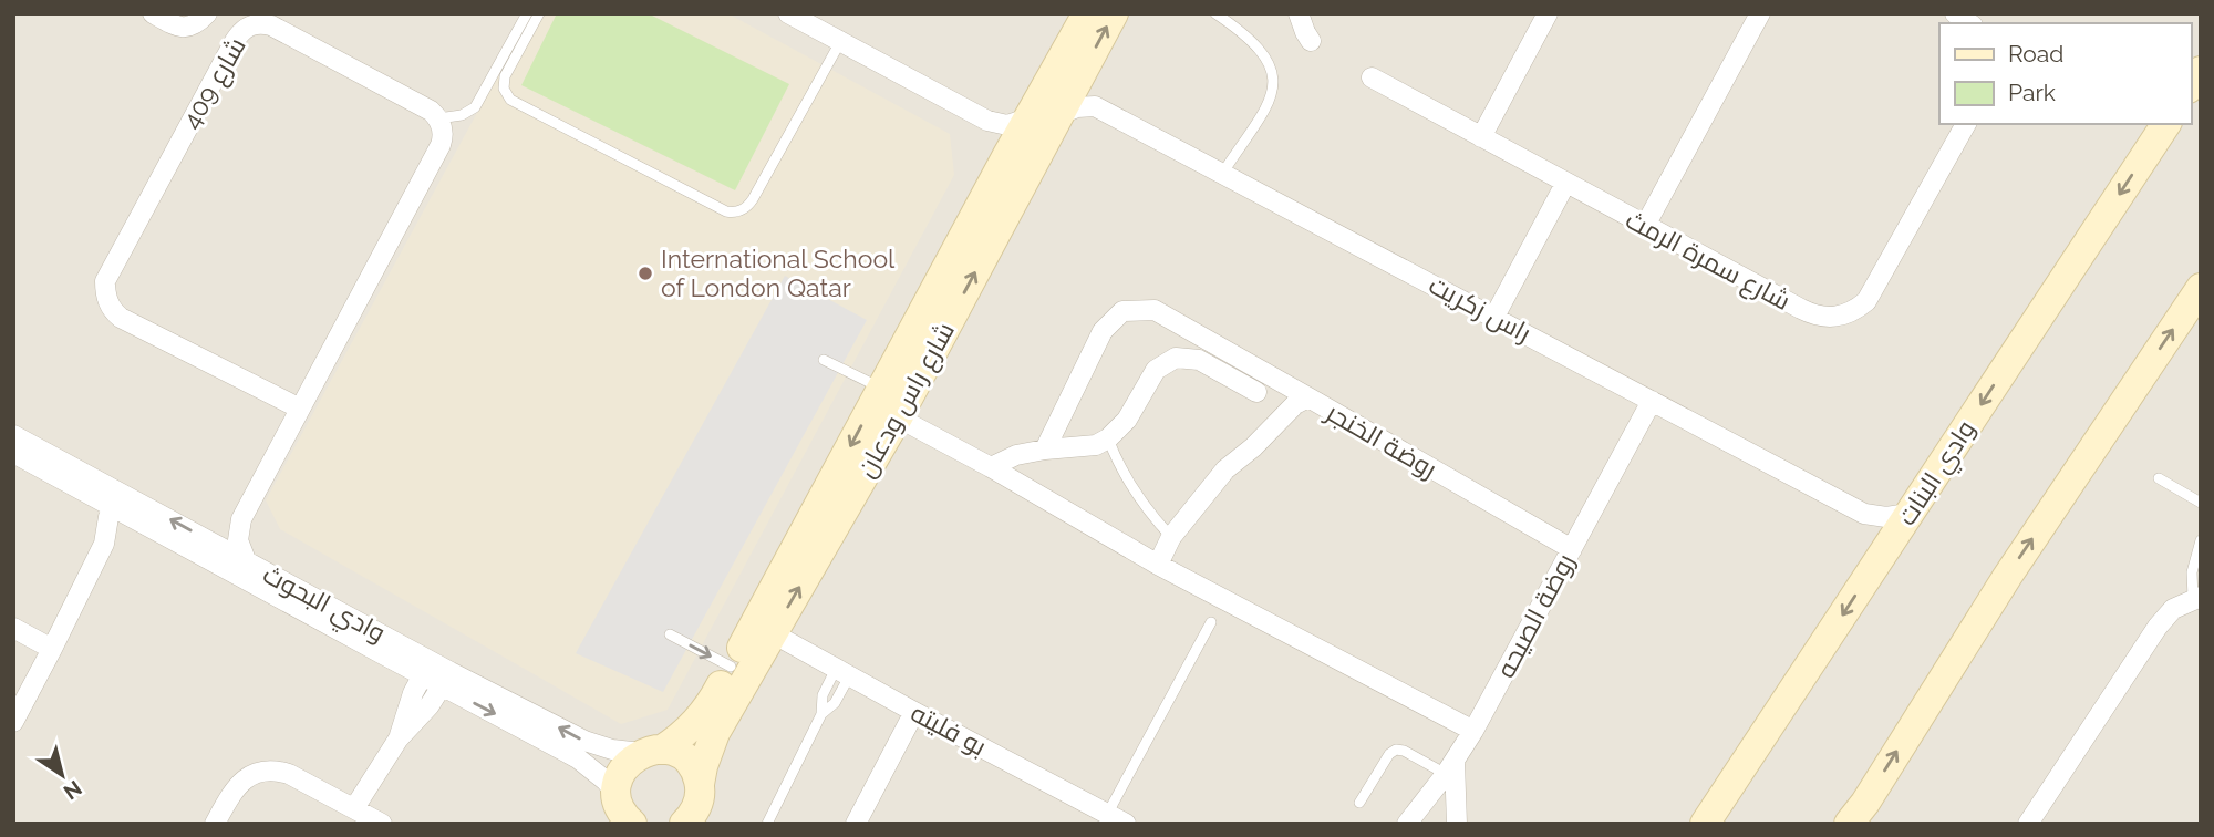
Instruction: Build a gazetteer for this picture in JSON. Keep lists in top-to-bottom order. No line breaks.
{"streets":{"street":["شارع 409","شارع سمرة الرمث","راس زكريت","شارع راس ودعان","روضة الخنجر","وادي البنات","وادي البحوث","روضة الصيحه","بو فليته"]},"crossings":[["راس زكريت","وادي البنات"],["راس زكريت","روضة الصيحه"],["شارع راس ودعان","وادي البحوث"],["شارع راس ودعان","بو فليته"],["روضة الخنجر","روضة الصيحه"]],"places":["International School of London Qatar"],"legend":["Road","Park"],"north":"bottom right"}
